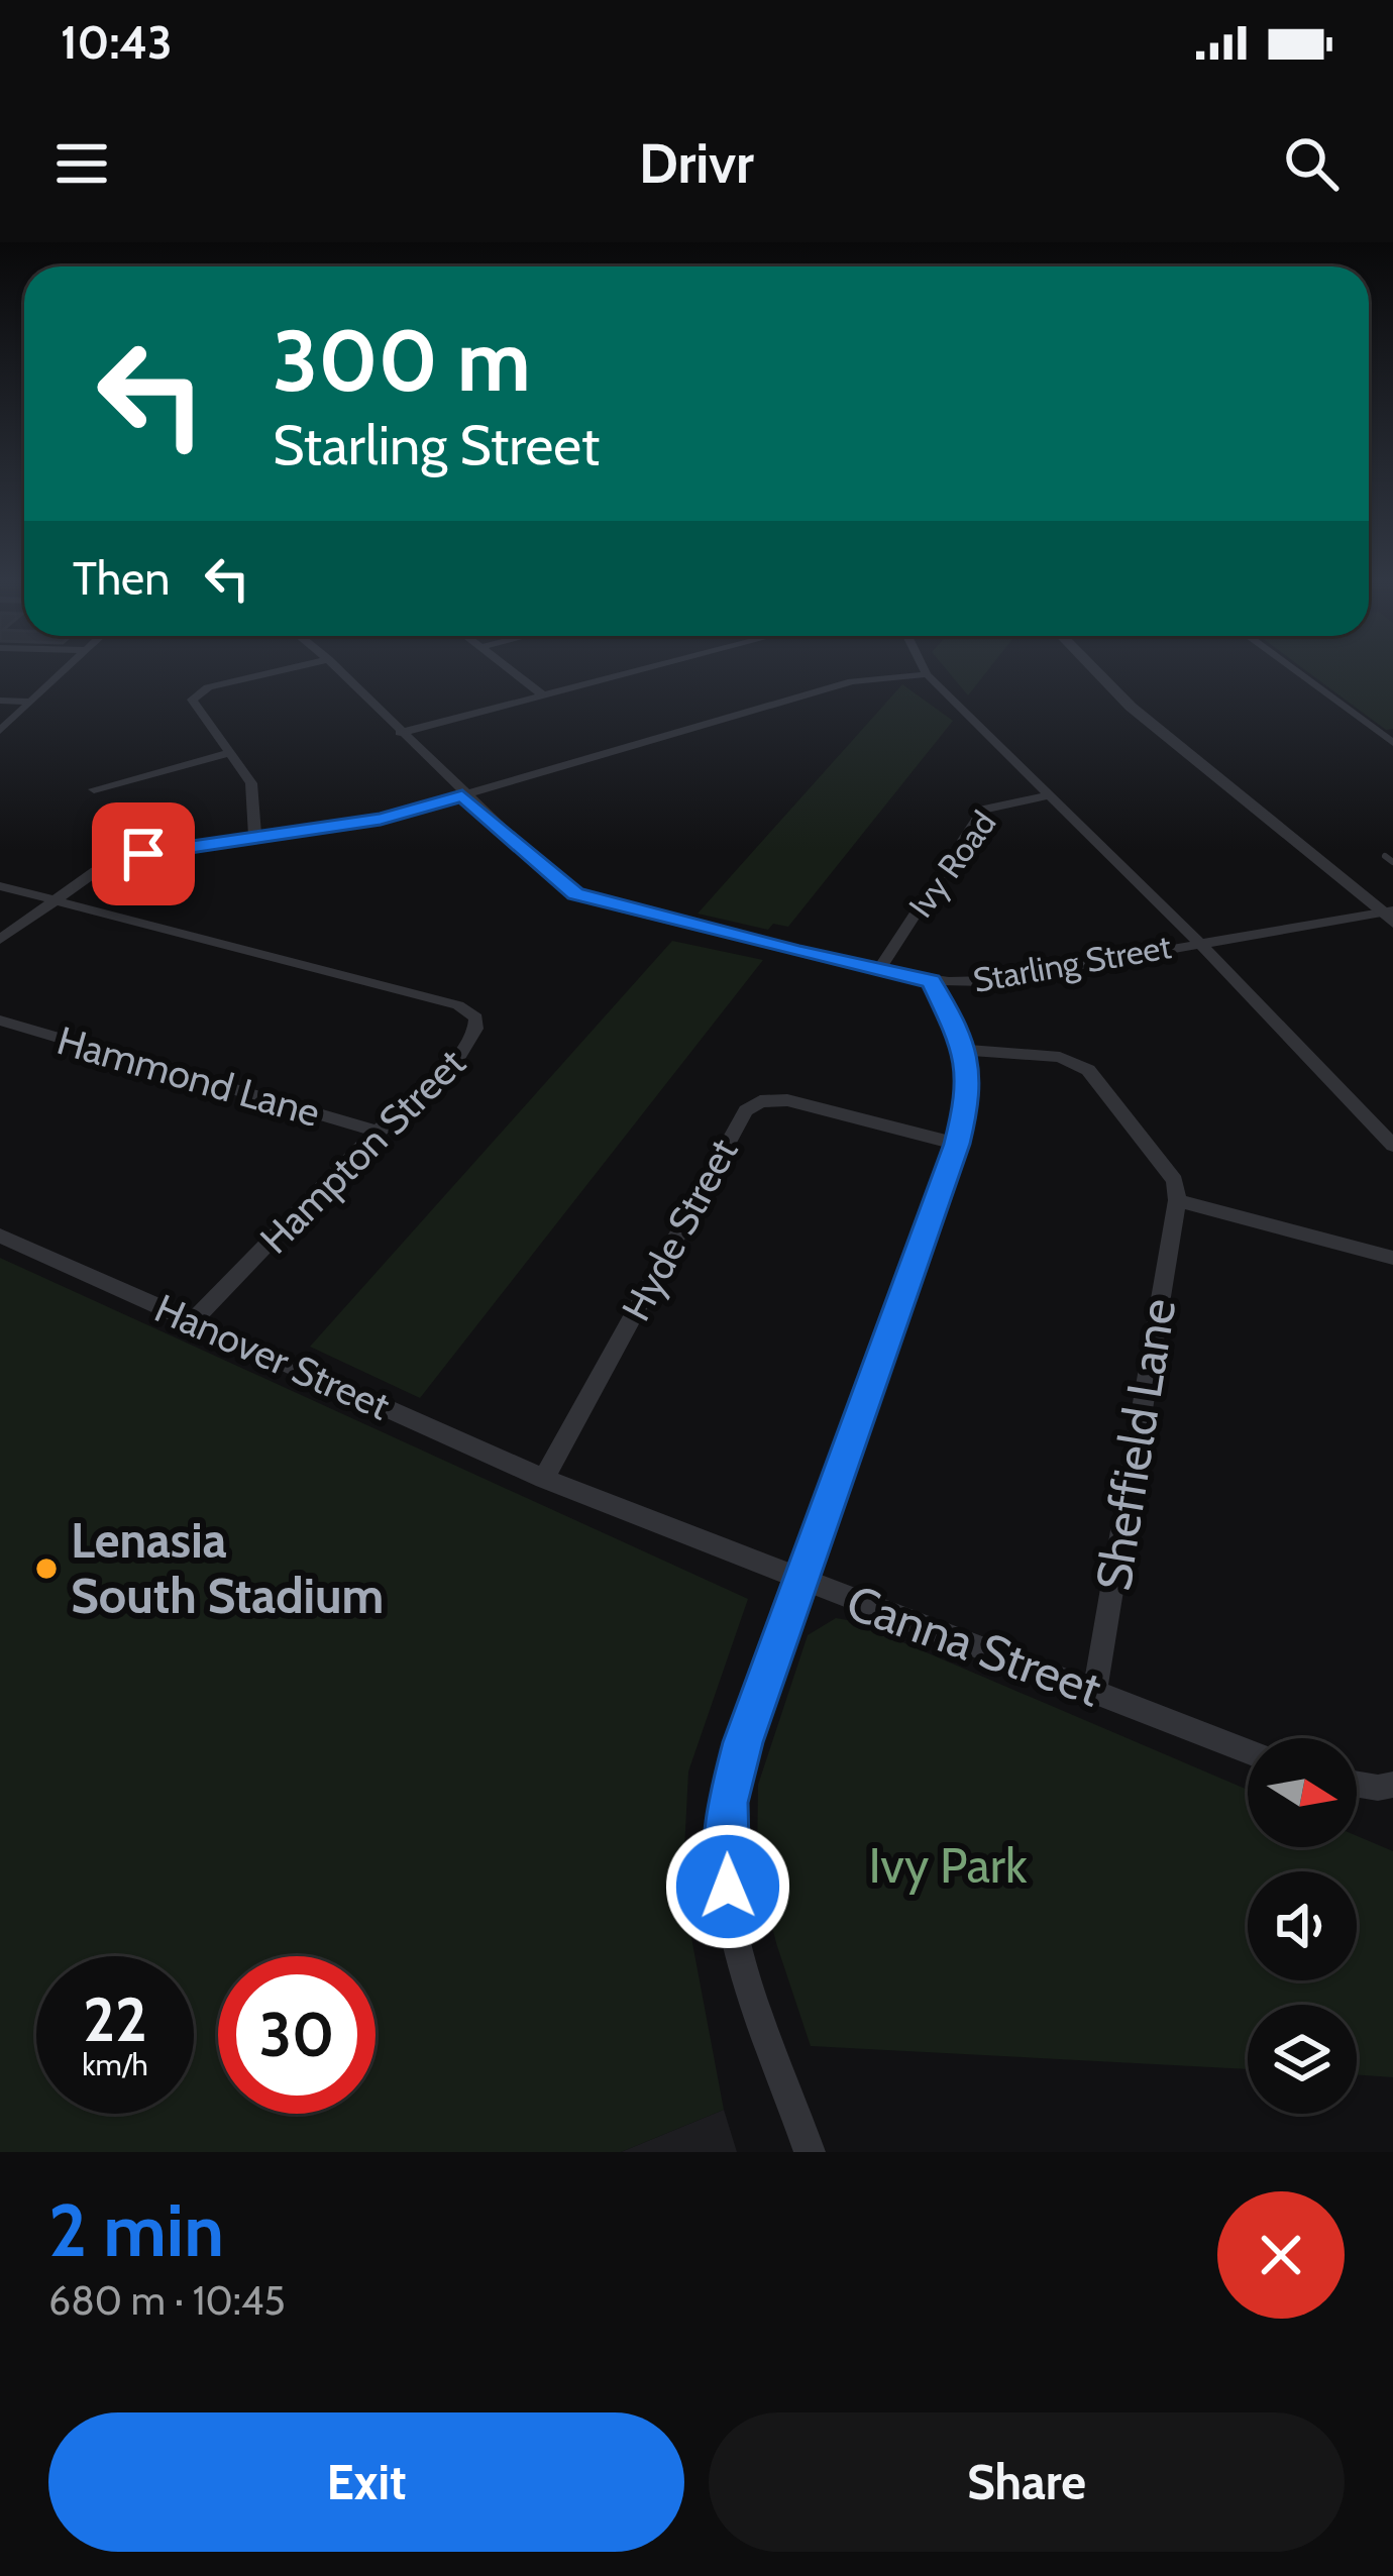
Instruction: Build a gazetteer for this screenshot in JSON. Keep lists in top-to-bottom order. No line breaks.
{"streets":{"street":["Ivy Road","Starling Street","Hammond Lane","Hampton Street","Hyde Street","Hanover Street","Sheffield Lane","Canna Street"]},"crossings":[["Ivy Road","Starling Street"],["Ivy Road","Hyde Street"],["Ivy Road","Canna Street"],["Hammond Lane","Hampton Street"],["Hampton Street","Hanover Street"],["Hyde Street","Hanover Street"],["Hyde Street","Canna Street"],["Hanover Street","Canna Street"],["Sheffield Lane","Canna Street"]],"parks":["Ivy Park"],"places":["Lenasia South Stadium"],"north":"right","page":{"status":"10:43","header":"Drivr","turn":["300 m","Starling Street"],"then":"Then","speed":"22 km/h","limit":"30","heading":["2 min","680 m · 10:45"],"buttons":["Exit","Share"]}}
